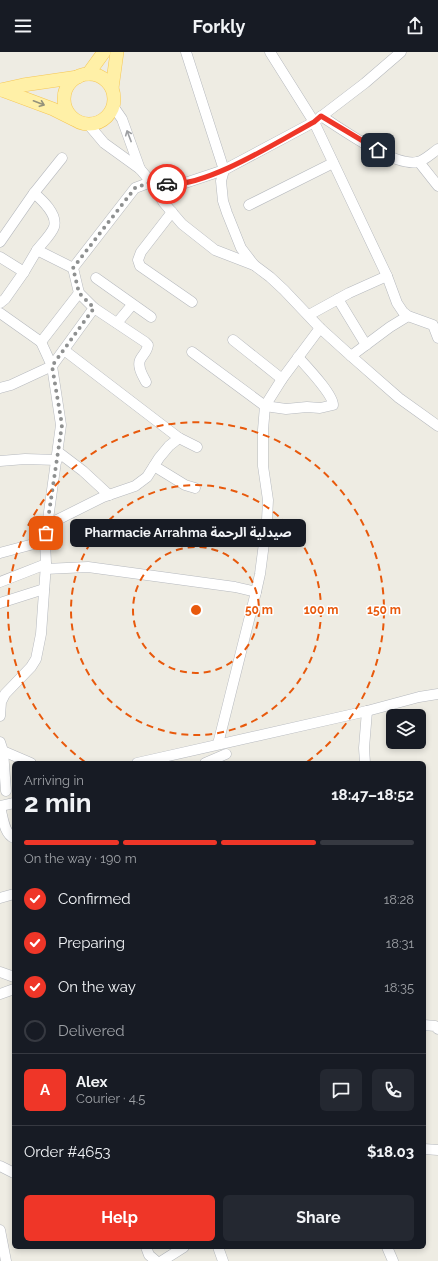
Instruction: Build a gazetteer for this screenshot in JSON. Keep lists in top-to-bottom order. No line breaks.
{"places":["Pharmacie Arrahma صيدلية الرحمة"],"page":{"header":"Forkly","bubble":"Pharmacie Arrahma صيدلية الرحمة","heading":["2 min","Arriving in","18:47–18:52"],"panel":["Alex","Courier · 4.5","Order #4653","$18.03"],"bar":"On the way · 190 m","list":[["Confirmed","18:28"],["Preparing","18:31"],["On the way","18:35"],"Delivered"],"round":"A","buttons":["Help","Share"]},"rings":["50 m","100 m","150 m"]}
